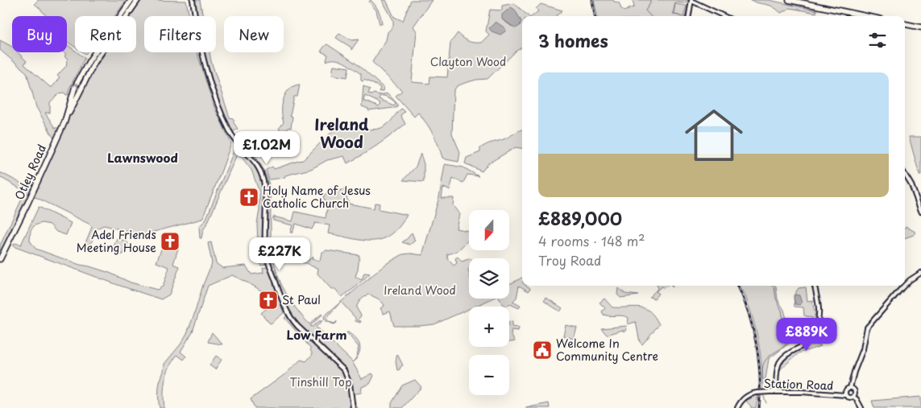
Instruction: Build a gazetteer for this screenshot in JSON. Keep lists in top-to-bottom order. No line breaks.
{"streets":{"highway":["Otley Road"],"street":["Station Road"]},"districts":["Ireland Wood","Lawnswood","Low Farm"],"parks":["Clayton Wood","Ireland Wood","Tinshill Top"],"places":{"church":["Holy Name of Jesus Catholic Church","Adel Friends Meeting House","St Paul"],"public building":["Welcome In Community Centre"]},"north":"bottom","page":{"chip":["Buy","Rent","Filters","New"],"heading":"3 homes","list":[{"name":"£889,000","note":"4 rooms · 148 m² · Troy Road"}],"price":["£1.02M","£227K","£889K"],"map_buttons":["+","−"]}}
